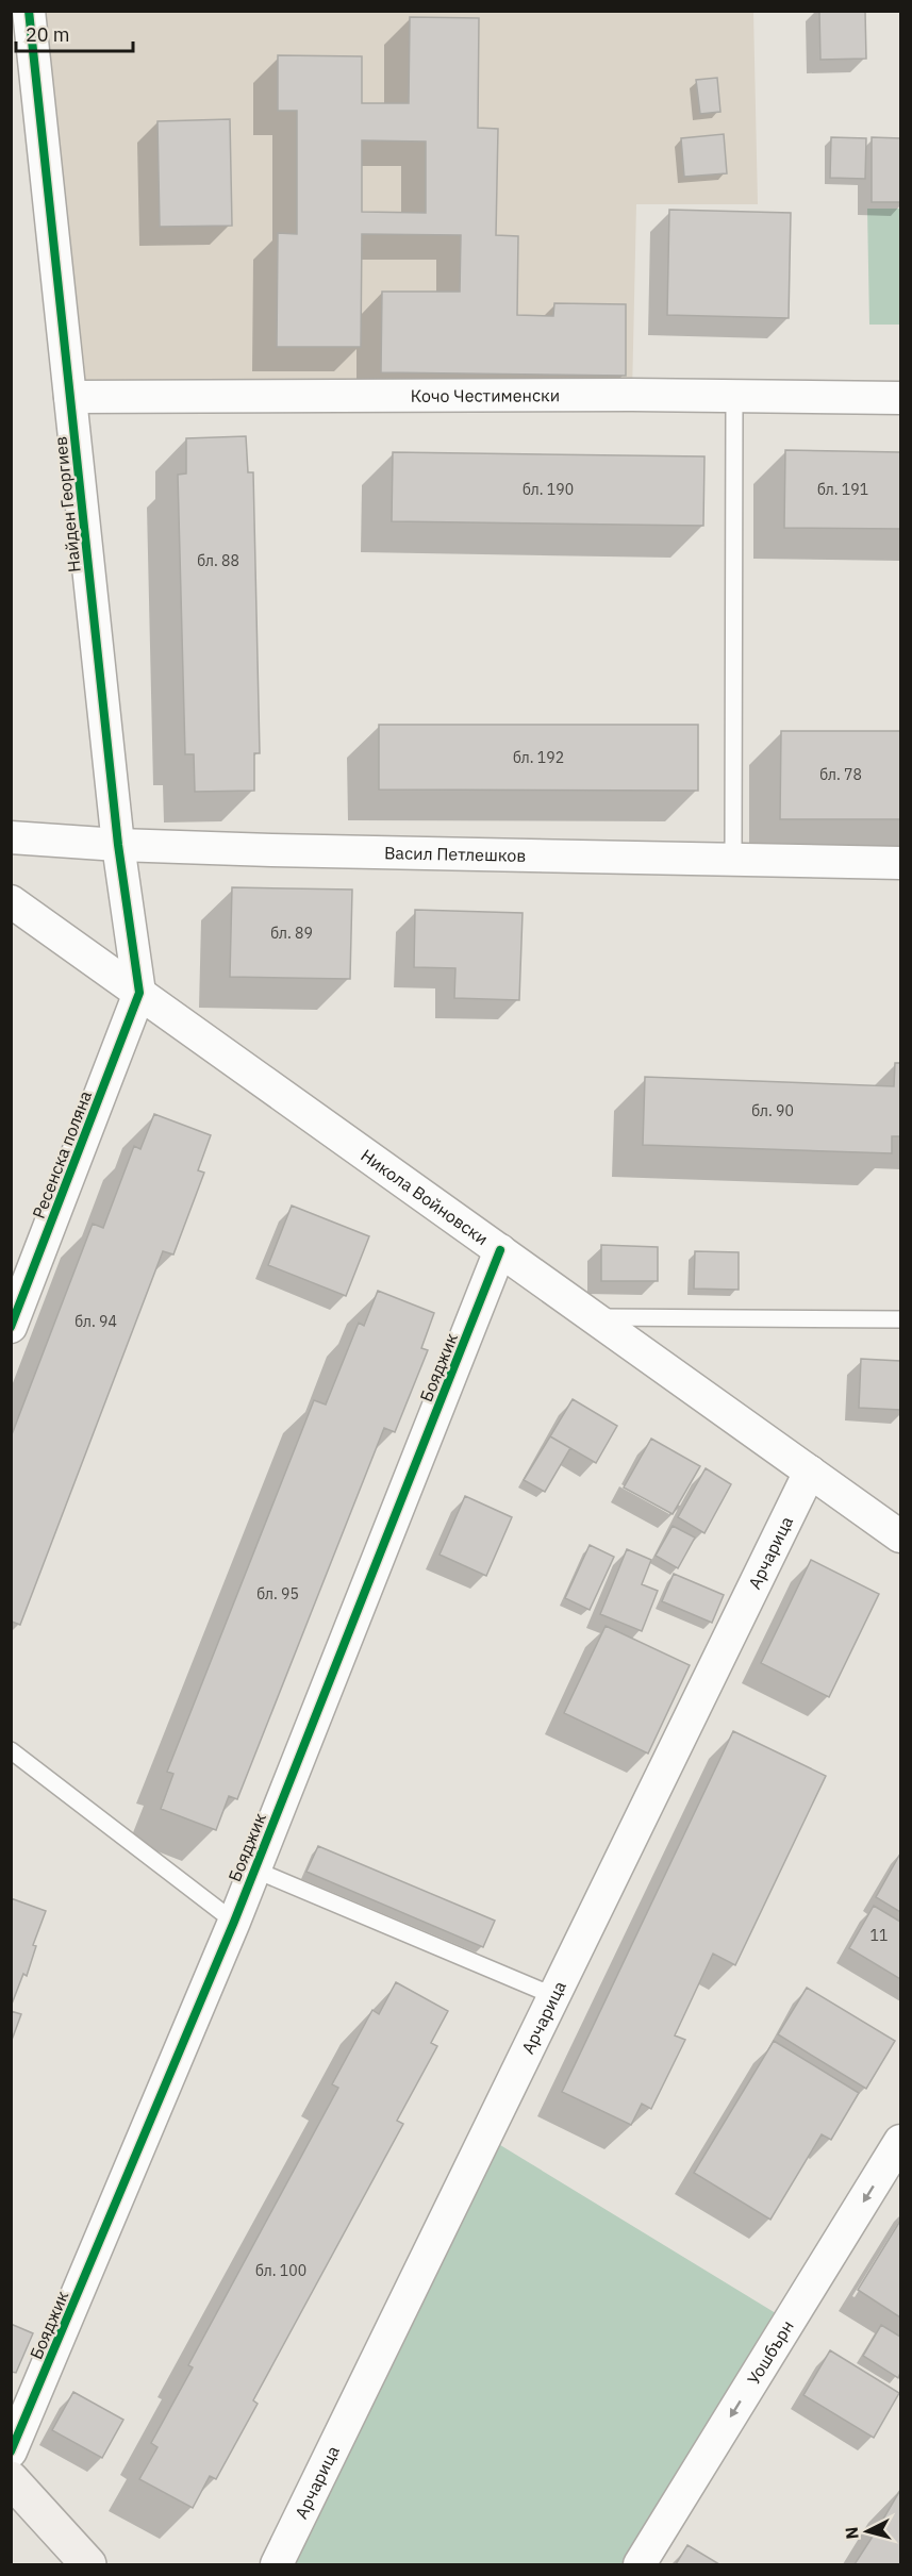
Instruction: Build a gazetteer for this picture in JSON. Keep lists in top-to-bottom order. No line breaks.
{"streets":{"street":["Кочо Честименски","Найден Георгиев","Васил Петлешков","Ресенска поляна","Никола Войновски","Бояджик","Арчарица","Уошбърн"]},"crossings":[["Кочо Честименски","Найден Георгиев"],["Найден Георгиев","Васил Петлешков"],["Найден Георгиев","Ресенска поляна"],["Найден Георгиев","Никола Войновски"],["Ресенска поляна","Никола Войновски"],["Никола Войновски","Бояджик"],["Никола Войновски","Арчарица"]],"one_way":["Уошбърн"],"house_numbers":["бл. 190","бл. 191","бл. 88","бл. 192","бл. 78","бл. 89","бл. 90","бл. 94","бл. 95","11","бл. 100"],"scale_bar":"20 m","north":"left"}
